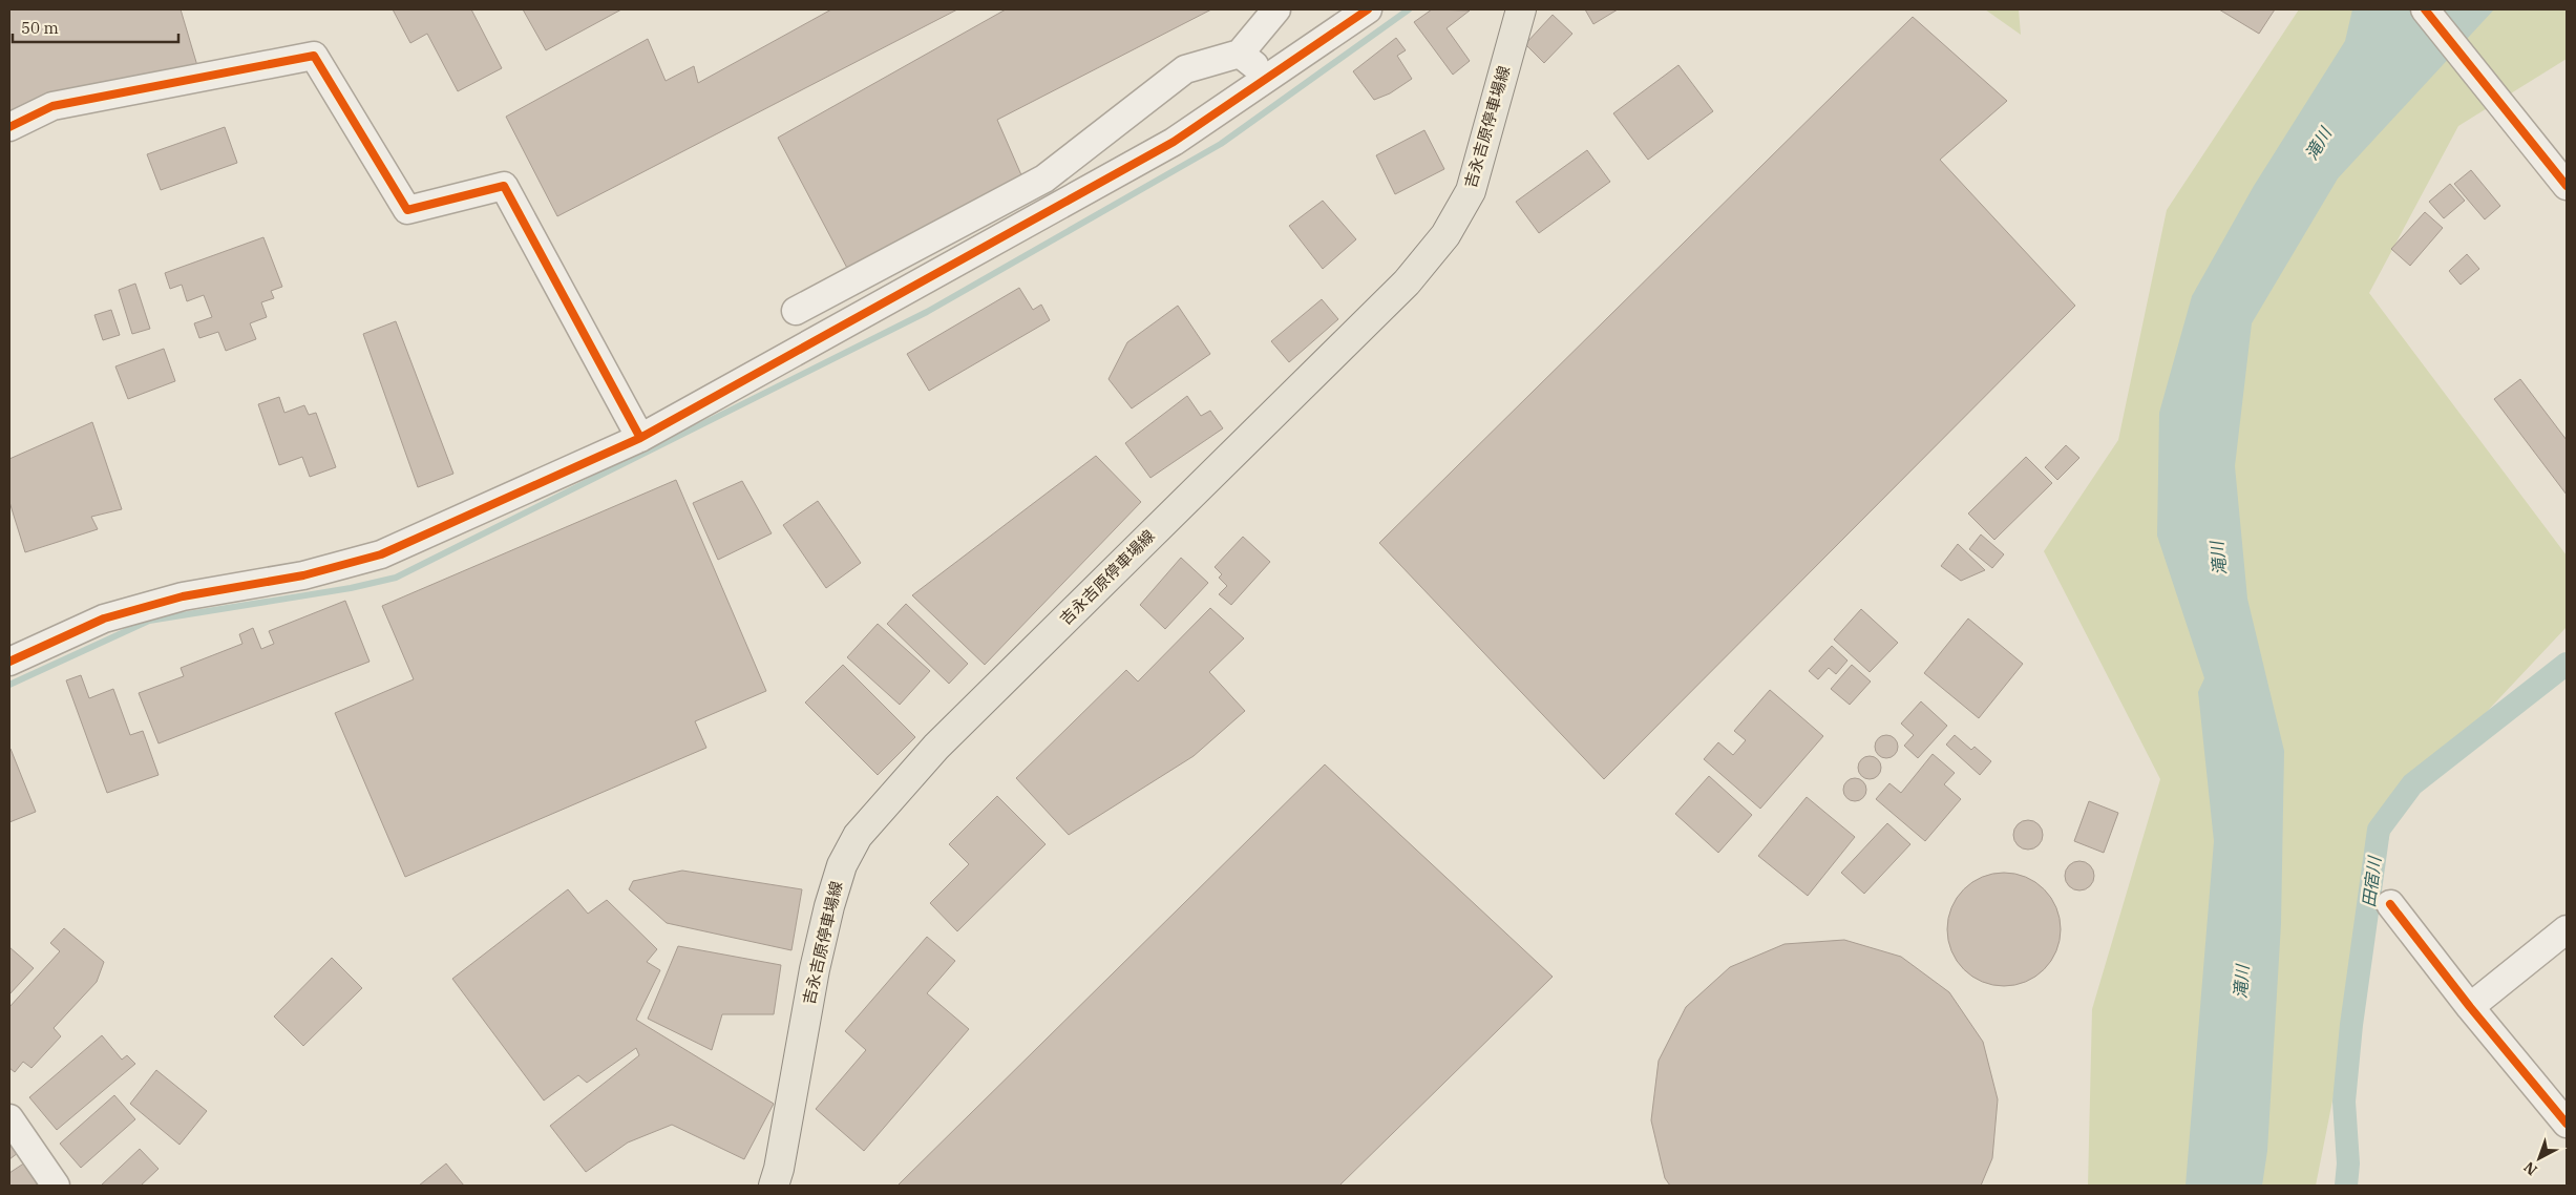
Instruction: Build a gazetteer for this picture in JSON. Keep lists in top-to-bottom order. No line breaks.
{"streets":{"main road":["吉永吉原停車場線"]},"water":["滝川","田宿川"],"scale_bar":"50 m","north":"bottom left"}
